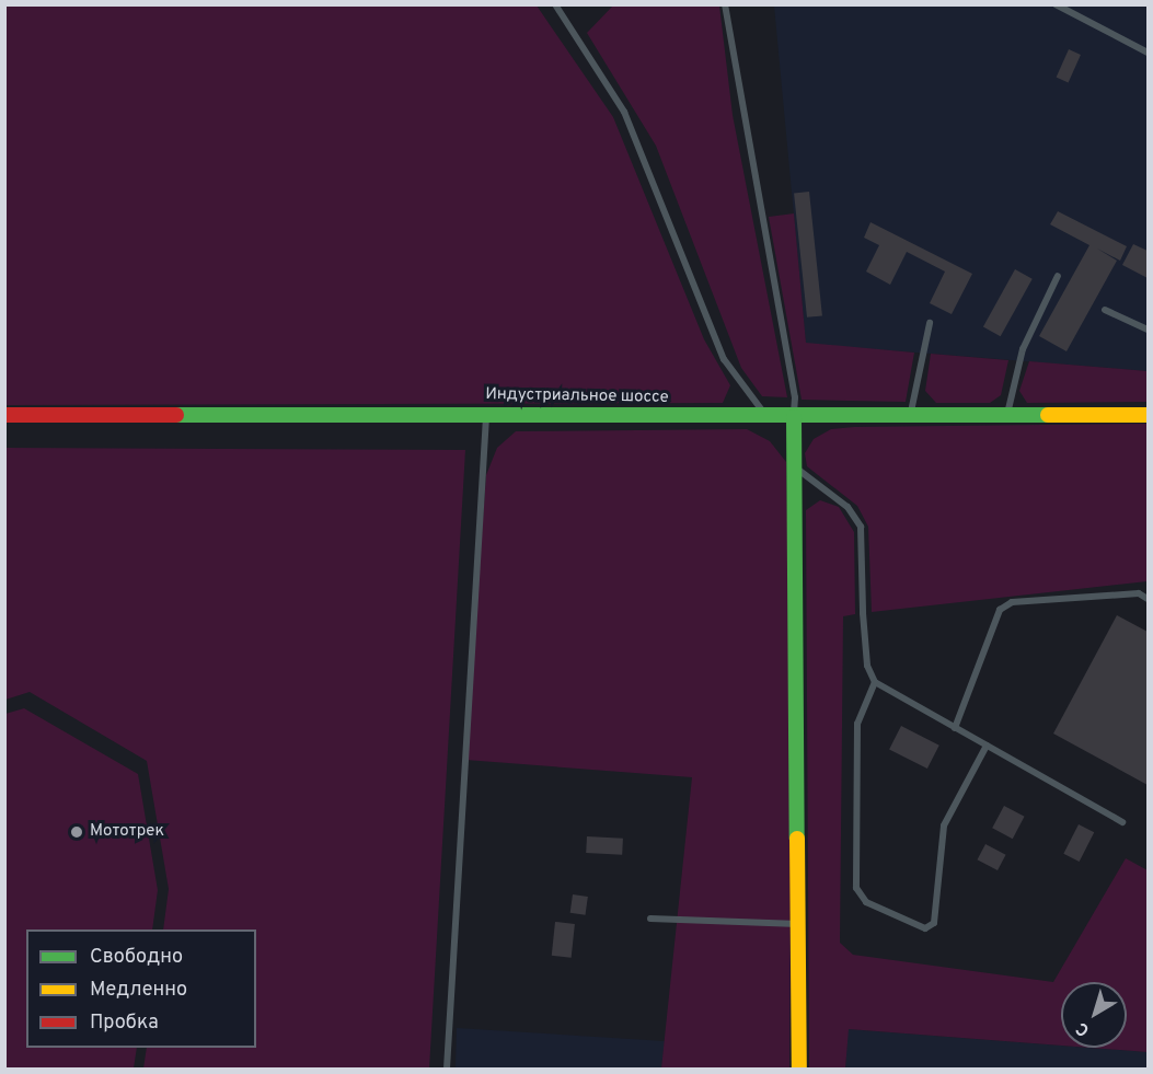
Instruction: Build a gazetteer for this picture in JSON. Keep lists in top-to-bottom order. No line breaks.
{"streets":{"main road":["Индустриальное шоссе"]},"places":["Мототрек"],"legend":["Свободно","Медленно","Пробка"],"north":"bottom left"}
